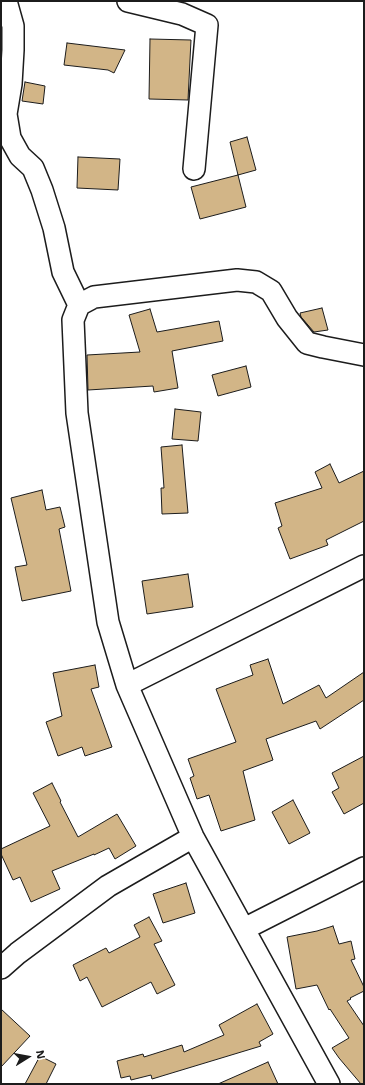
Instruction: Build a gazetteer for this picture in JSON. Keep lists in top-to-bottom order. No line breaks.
{"north":"right"}
